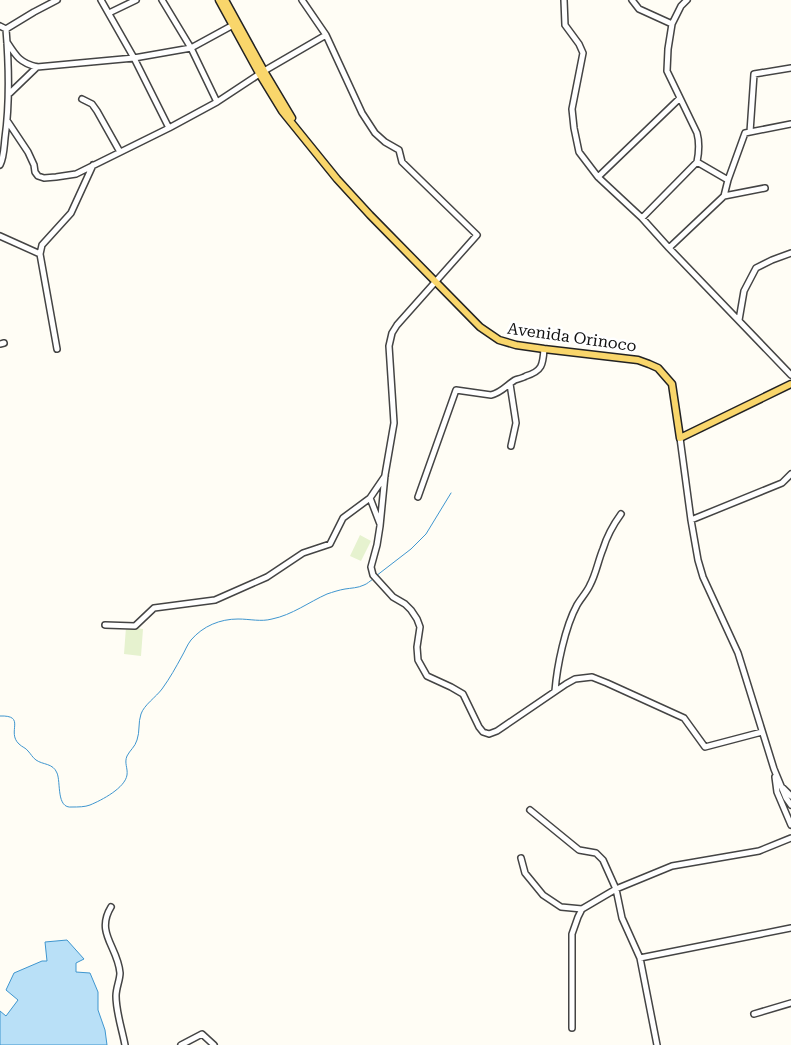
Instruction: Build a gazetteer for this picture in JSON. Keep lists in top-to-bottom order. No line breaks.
{"streets":{"main road":["Avenida Orinoco"]}}
